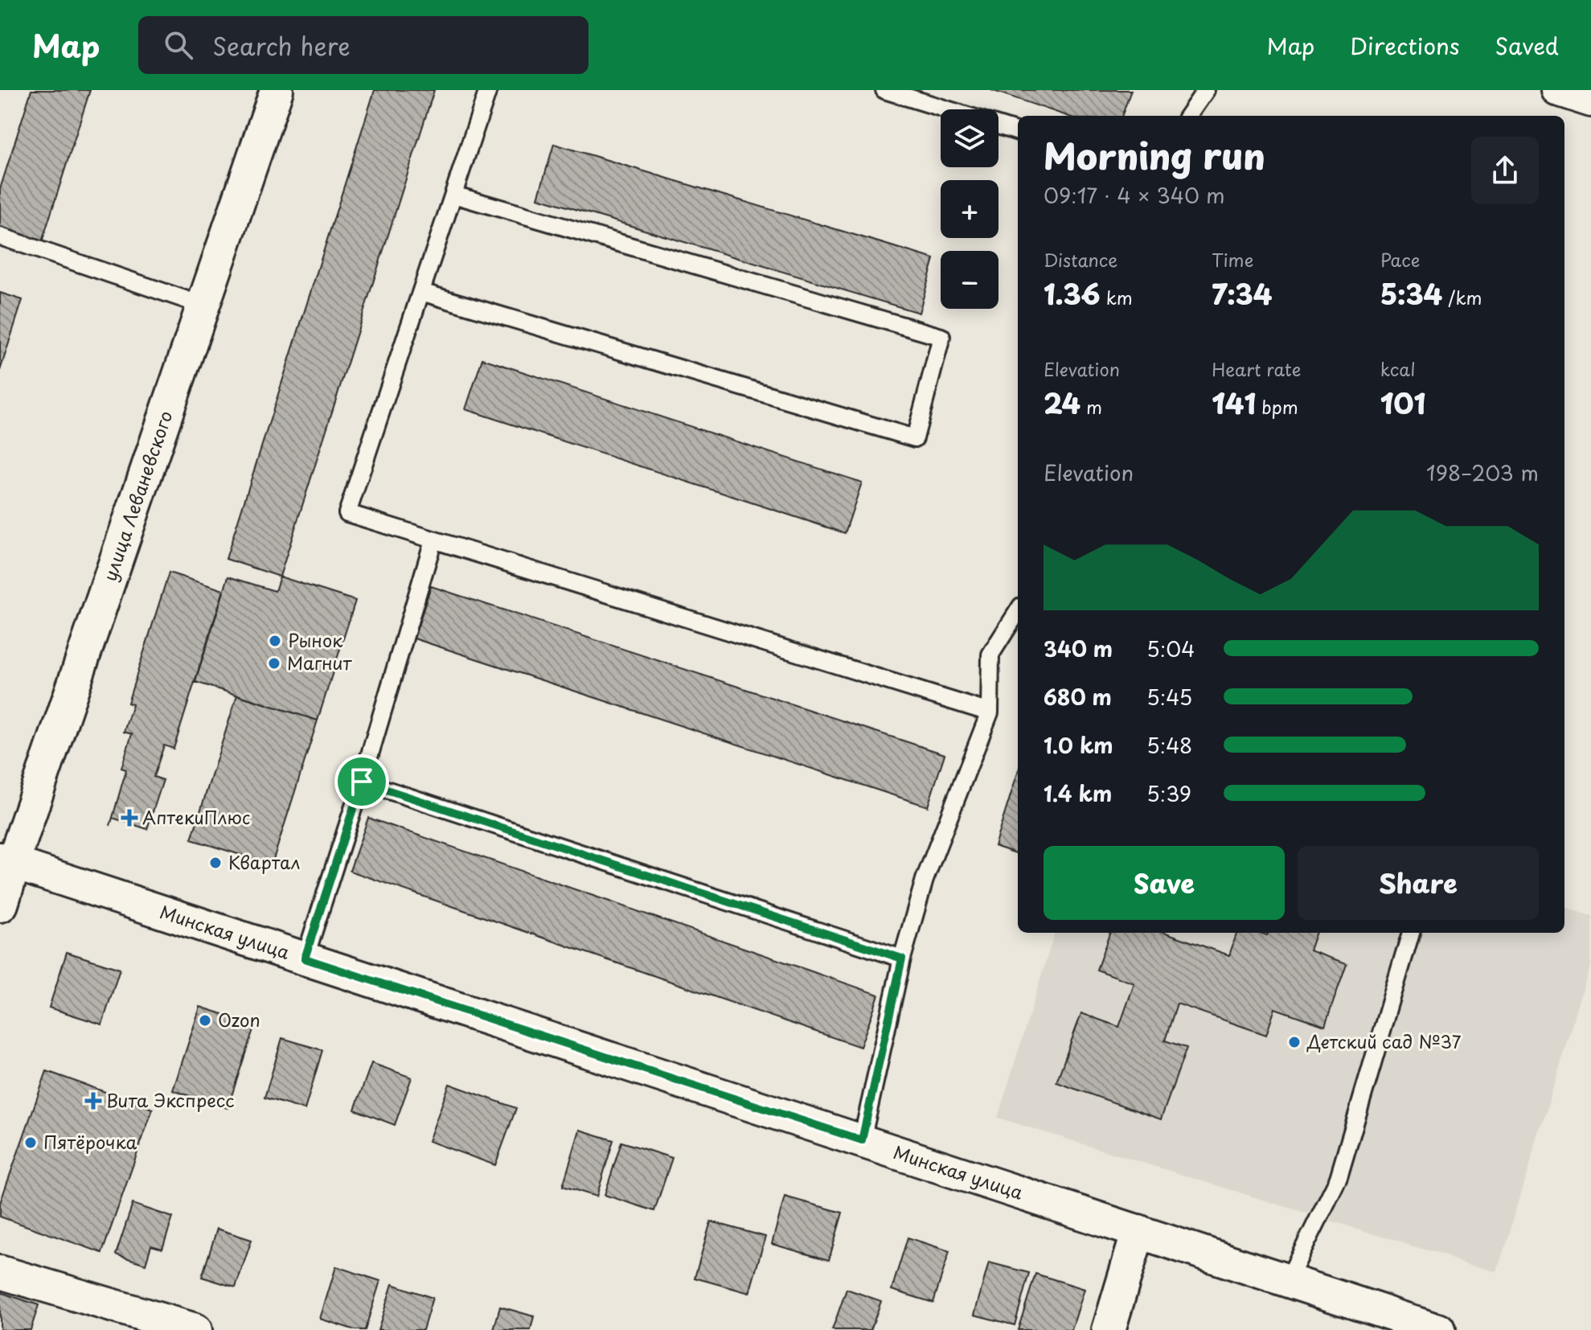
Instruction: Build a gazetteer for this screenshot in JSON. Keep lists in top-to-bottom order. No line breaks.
{"streets":{"street":["улица Леваневского","Минская улица"]},"crossings":[["улица Леваневского","Минская улица"]],"places":{"other":["Рынок","Магнит","Квартал","Ozon","Детский сад №37","Пятёрочка"],"health":["АптекиПлюс","Вита Экспресс"]},"page":{"header":"Map","search":"Search here","nav":["Map","Directions","Saved"],"map_buttons":["+","−"],"heading":["Morning run","09:17 · 4 × 340 m"],"stats":[["Distance","1.36 km"],["Time","7:34"],["Pace","5:34 /km"],["Elevation","24 m"],["Heart rate","141 bpm"],["kcal","101"]],"chart":["Elevation","198–203 m"],"list":[{"name":"340 m","note":"5:04"},{"name":"680 m","note":"5:45"},{"name":"1.0 km","note":"5:48"},{"name":"1.4 km","note":"5:39"}],"buttons":["Save","Share"]}}
